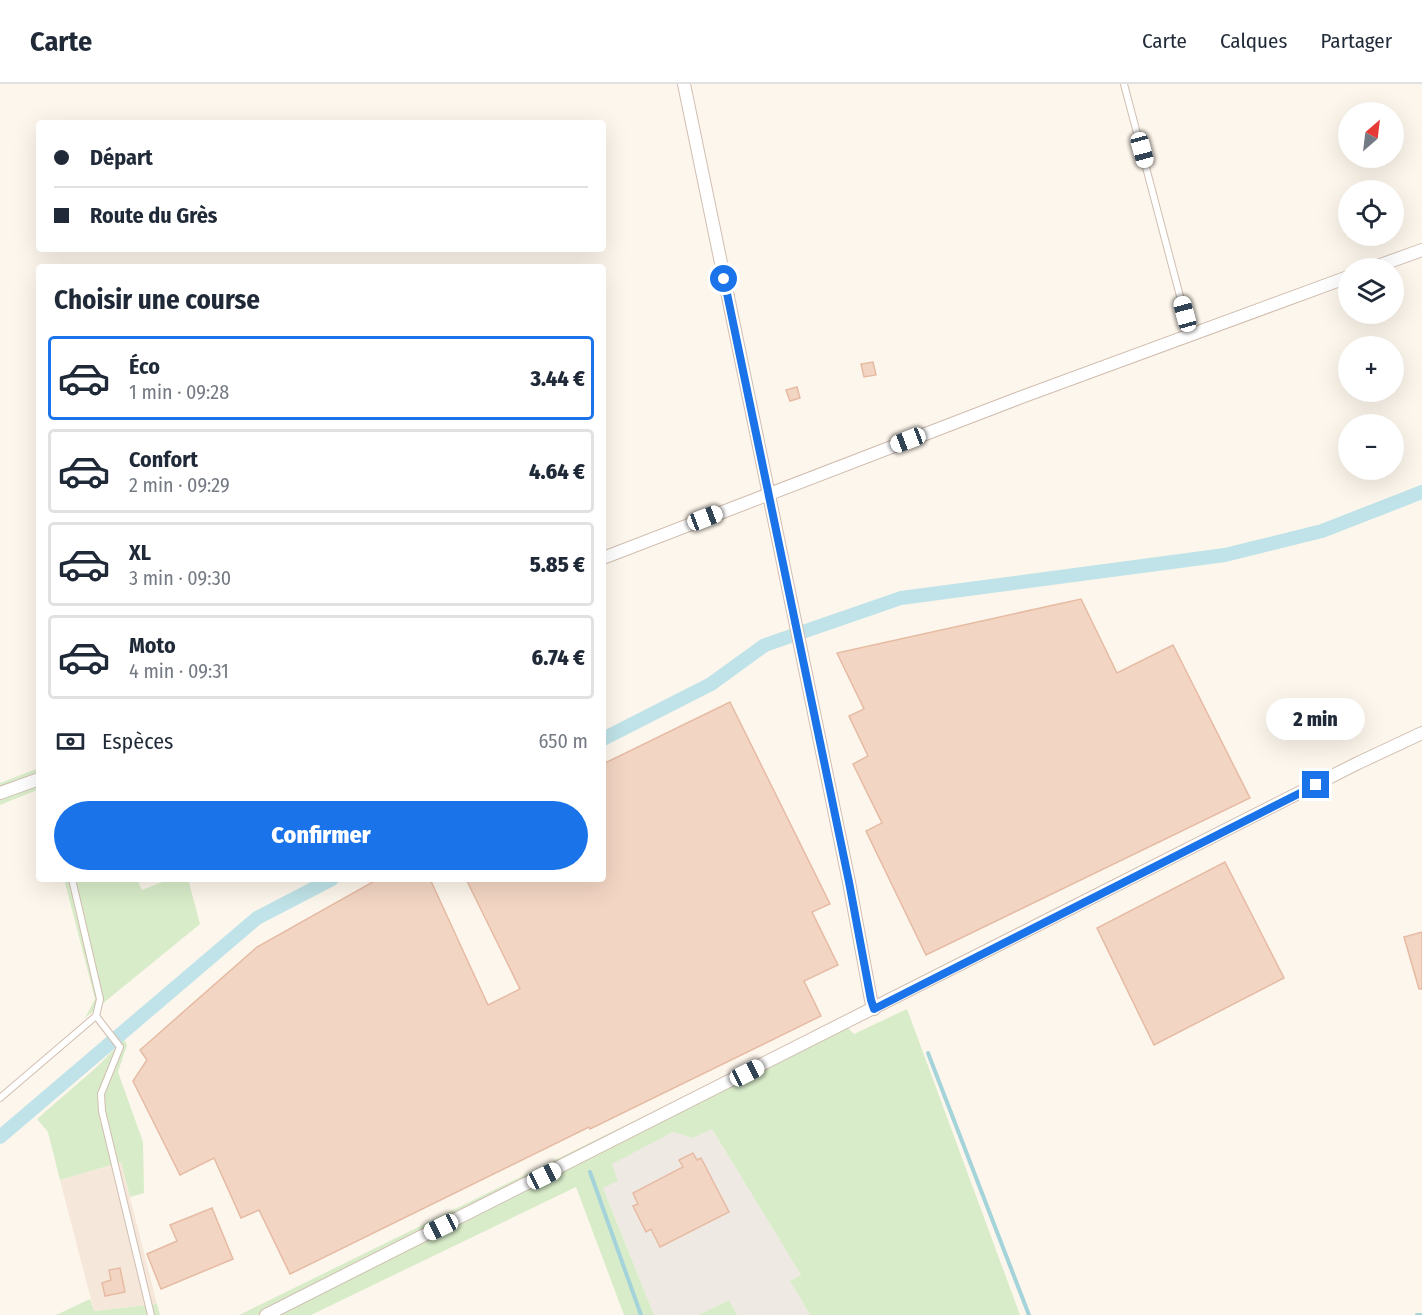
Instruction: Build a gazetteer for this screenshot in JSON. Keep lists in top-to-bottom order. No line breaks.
{"north":"top right","page":{"header":"Carte","nav":["Carte","Calques","Partager"],"map_buttons":["+","−"],"banner":["Départ","Route du Grès"],"heading":"Choisir une course","list":[{"name":"Éco","note":"1 min · 09:28","value":"3.44 €"},{"name":"Confort","note":"2 min · 09:29","value":"4.64 €"},{"name":"XL","note":"3 min · 09:30","value":"5.85 €"},{"name":"Moto","note":"4 min · 09:31","value":"6.74 €"}],"bubble":"2 min","pay":["Espèces","650 m"],"buttons":"Confirmer"}}
